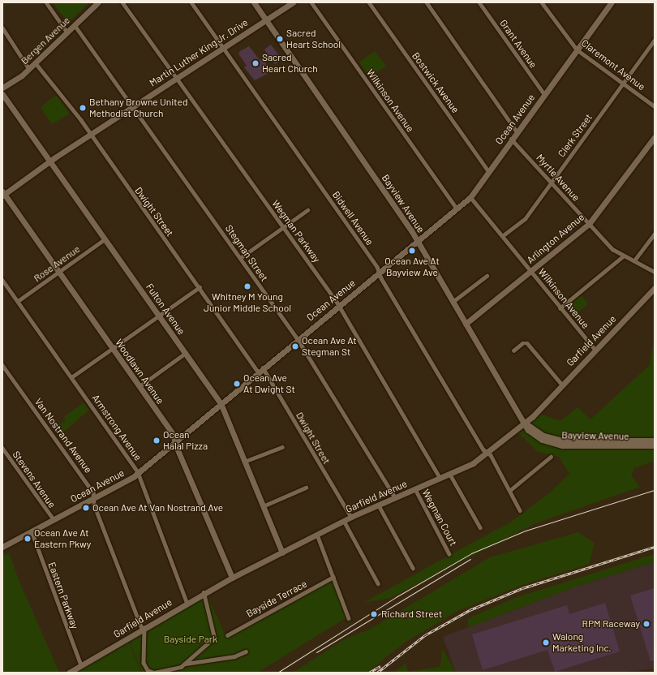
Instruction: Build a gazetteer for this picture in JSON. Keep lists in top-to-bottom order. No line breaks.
{"streets":{"street":["Bergen Avenue","Grant Avenue","Martin Luther King Jr. Drive","Claremont Avenue","Bostwick Avenue","Wilkinson Avenue","Ocean Avenue","Clerk Street","Myrtle Avenue","Bayview Avenue","Dwight Street","Bidwell Avenue","Wegman Parkway","Arlington Avenue","Stegman Street","Rose Avenue","Fulton Avenue","Garfield Avenue","Woodlawn Avenue","Armstrong Avenue","Van Nostrand Avenue","Stevens Avenue","Wegman Court","Eastern Parkway","Bayside Terrace"]},"crossings":[["Bergen Avenue","Dwight Street"],["Bergen Avenue","Stegman Street"],["Grant Avenue","Ocean Avenue"],["Martin Luther King Jr. Drive","Bayview Avenue"],["Martin Luther King Jr. Drive","Dwight Street"],["Martin Luther King Jr. Drive","Bidwell Avenue"],["Martin Luther King Jr. Drive","Wegman Parkway"],["Martin Luther King Jr. Drive","Stegman Street"],["Martin Luther King Jr. Drive","Fulton Avenue"],["Martin Luther King Jr. Drive","Woodlawn Avenue"],["Claremont Avenue","Ocean Avenue"],["Claremont Avenue","Clerk Street"],["Bostwick Avenue","Ocean Avenue"],["Wilkinson Avenue","Ocean Avenue"],["Wilkinson Avenue","Clerk Street"],["Wilkinson Avenue","Arlington Avenue"],["Wilkinson Avenue","Garfield Avenue"],["Ocean Avenue","Myrtle Avenue"],["Ocean Avenue","Bayview Avenue"],["Ocean Avenue","Dwight Street"],["Ocean Avenue","Bidwell Avenue"],["Ocean Avenue","Wegman Parkway"],["Ocean Avenue","Stegman Street"],["Ocean Avenue","Fulton Avenue"],["Ocean Avenue","Woodlawn Avenue"],["Ocean Avenue","Armstrong Avenue"],["Ocean Avenue","Van Nostrand Avenue"],["Ocean Avenue","Stevens Avenue"],["Ocean Avenue","Eastern Parkway"],["Clerk Street","Myrtle Avenue"],["Myrtle Avenue","Arlington Avenue"],["Bayview Avenue","Arlington Avenue"],["Bayview Avenue","Garfield Avenue"],["Dwight Street","Garfield Avenue"],["Bidwell Avenue","Garfield Avenue"],["Wegman Parkway","Garfield Avenue"],["Stegman Street","Garfield Avenue"],["Rose Avenue","Fulton Avenue"],["Rose Avenue","Woodlawn Avenue"],["Rose Avenue","Armstrong Avenue"],["Fulton Avenue","Garfield Avenue"],["Garfield Avenue","Woodlawn Avenue"],["Garfield Avenue","Armstrong Avenue"],["Garfield Avenue","Van Nostrand Avenue"],["Garfield Avenue","Wegman Court"],["Garfield Avenue","Eastern Parkway"]],"parks":["Bayside Park"],"places":["Sacred Heart School","Sacred Heart Church","Bethany Browne United Methodist Church","Ocean Ave At Bayview Ave","Whitney M Young Junior Middle School","Ocean Ave At Stegman St","Ocean Ave At Dwight St","Ocean Halal Pizza","Ocean Ave At Van Nostrand Ave","Ocean Ave At Eastern Pkwy","Richard Street","RPM Raceway","Walong Marketing Inc."]}
